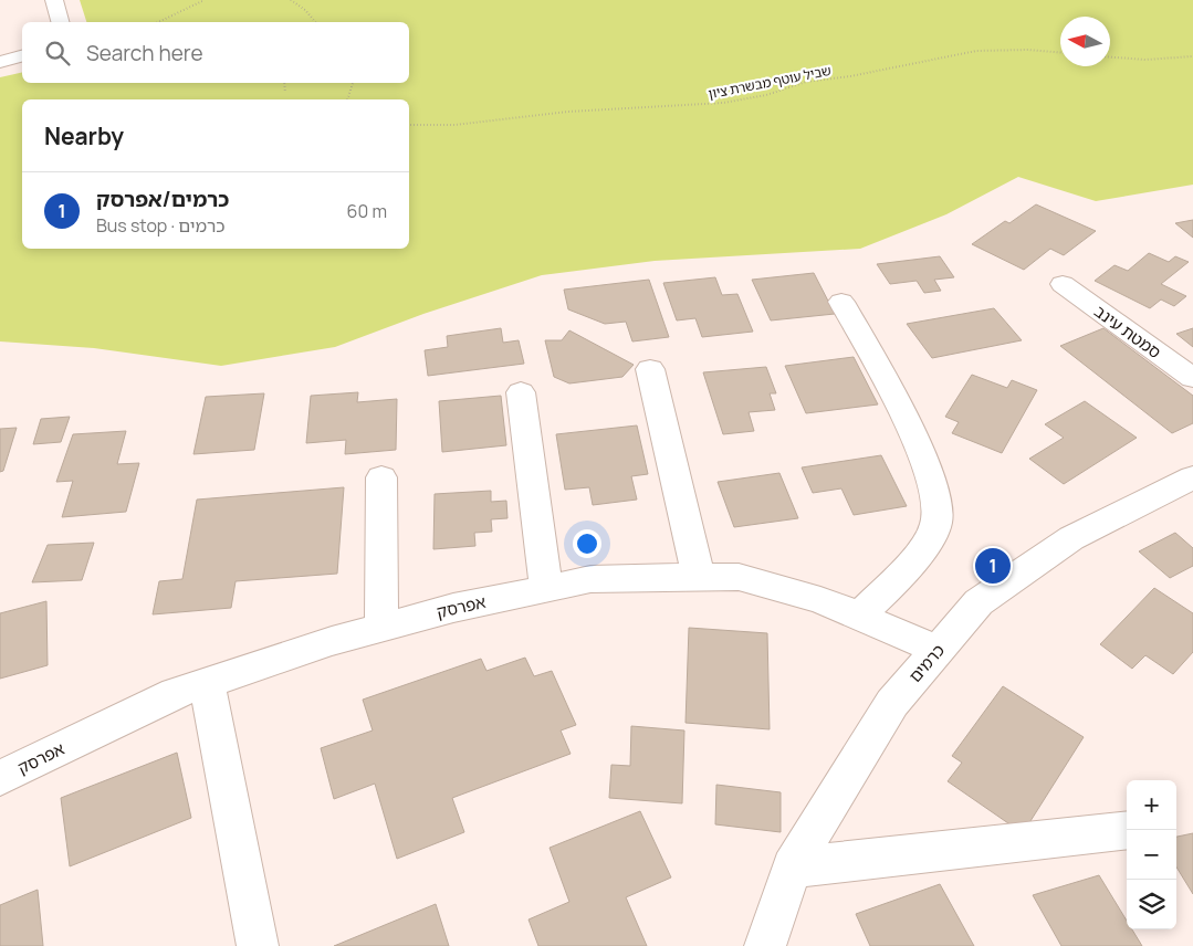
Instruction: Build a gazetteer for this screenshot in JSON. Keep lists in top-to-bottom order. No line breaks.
{"streets":{"street":["סמטת עינב","אפרסק","כרמים"],"path":["שביל עוטף מבשרת ציון"]},"crossings":[["אפרסק","כרמים"]],"north":"left","page":{"search":"Search here","heading":"Nearby","list":[{"mark":"1","name":"כרמים/אפרסק","note":"Bus stop · כרמים","value":"60 m"}],"pins":"1","map_buttons":["+","−"]}}
